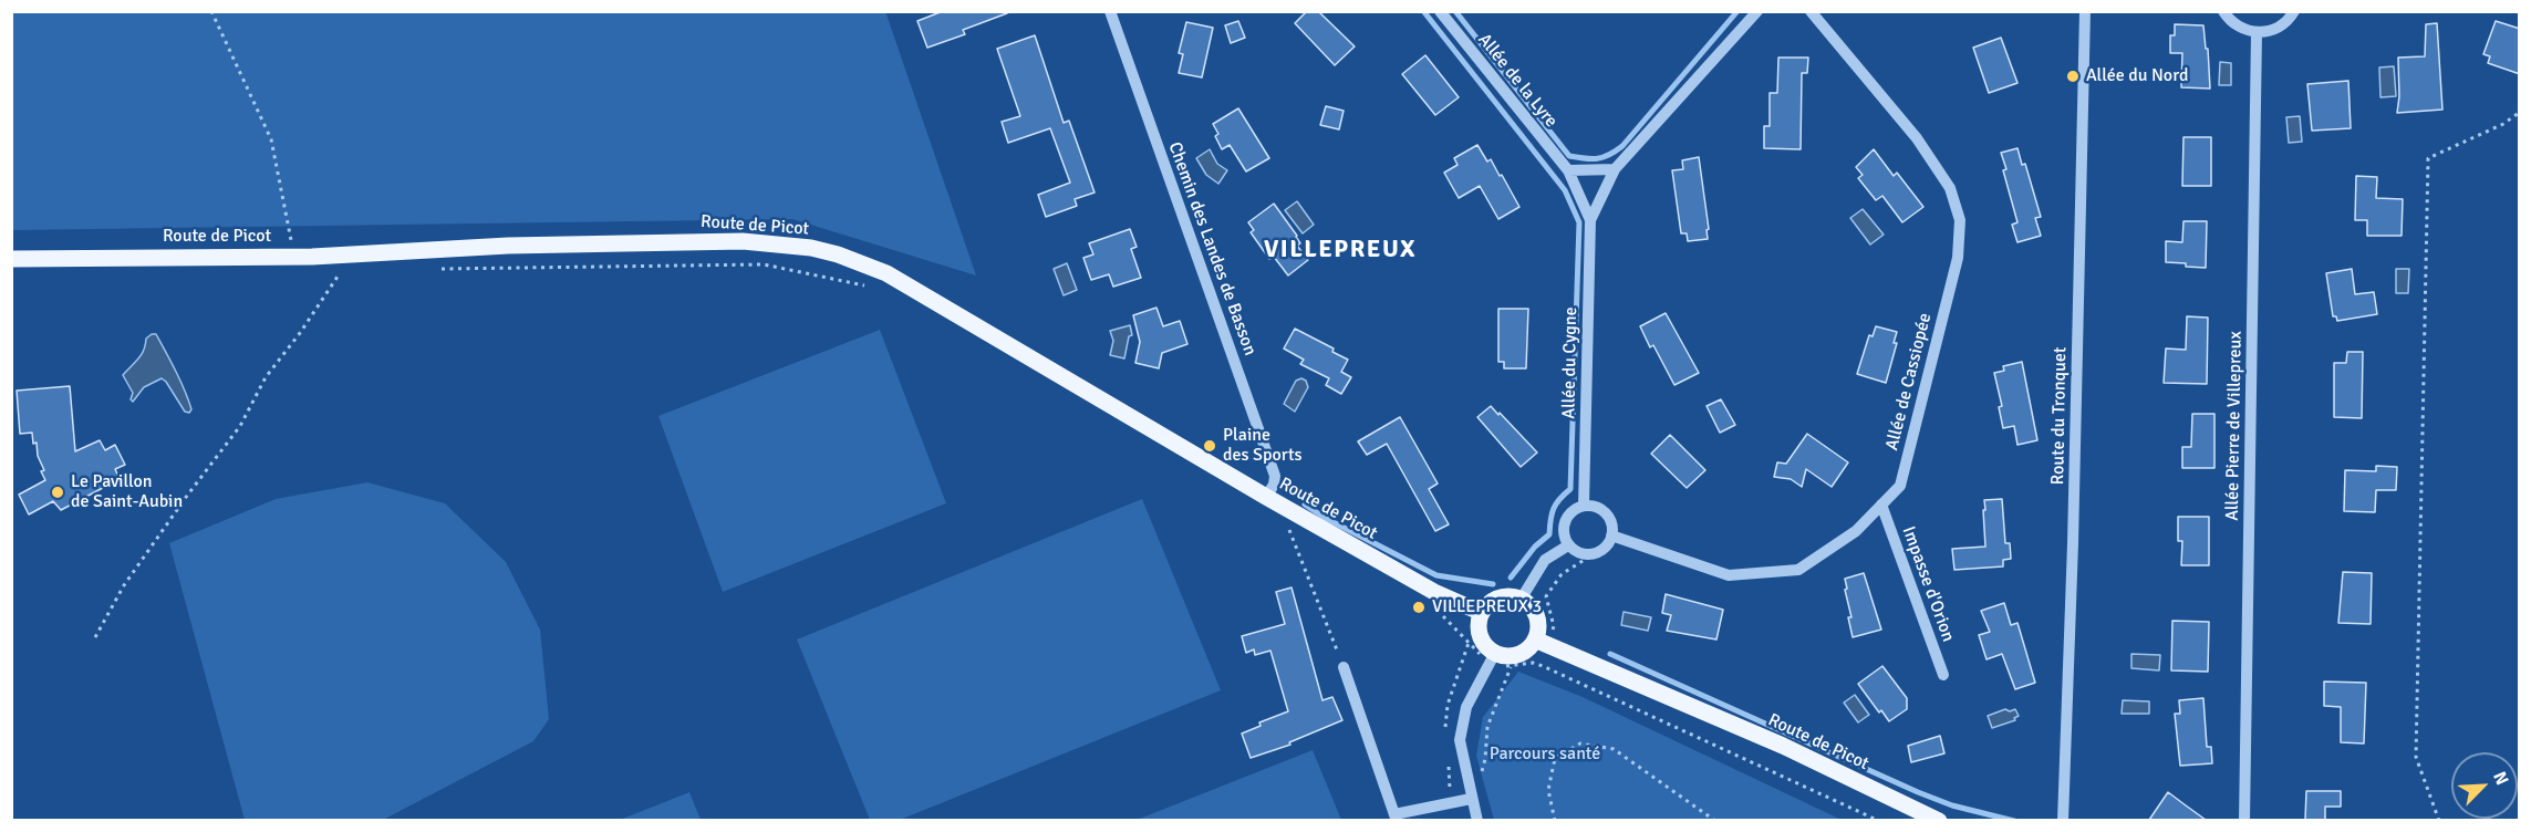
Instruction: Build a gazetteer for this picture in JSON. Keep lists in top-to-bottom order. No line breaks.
{"streets":{"main road":["Route de Picot"],"street":["Allée de la Lyre","Chemin des Landes de Basson","Allée du Cygne","Allée de Cassiopée","Route du Tronquet","Allée Pierre de Villepreux","Impasse d'Orion"]},"crossings":[["Allée de la Lyre","Allée du Cygne"],["Route de Picot","Chemin des Landes de Basson"],["Allée du Cygne","Allée de Cassiopée"],["Allée de Cassiopée","Impasse d'Orion"]],"districts":["VILLEPREUX"],"parks":["Parcours santé"],"places":["Allée du Nord","Plaine des Sports","Le Pavillon de Saint-Aubin","VILLEPREUX 3"],"north":"top right"}
